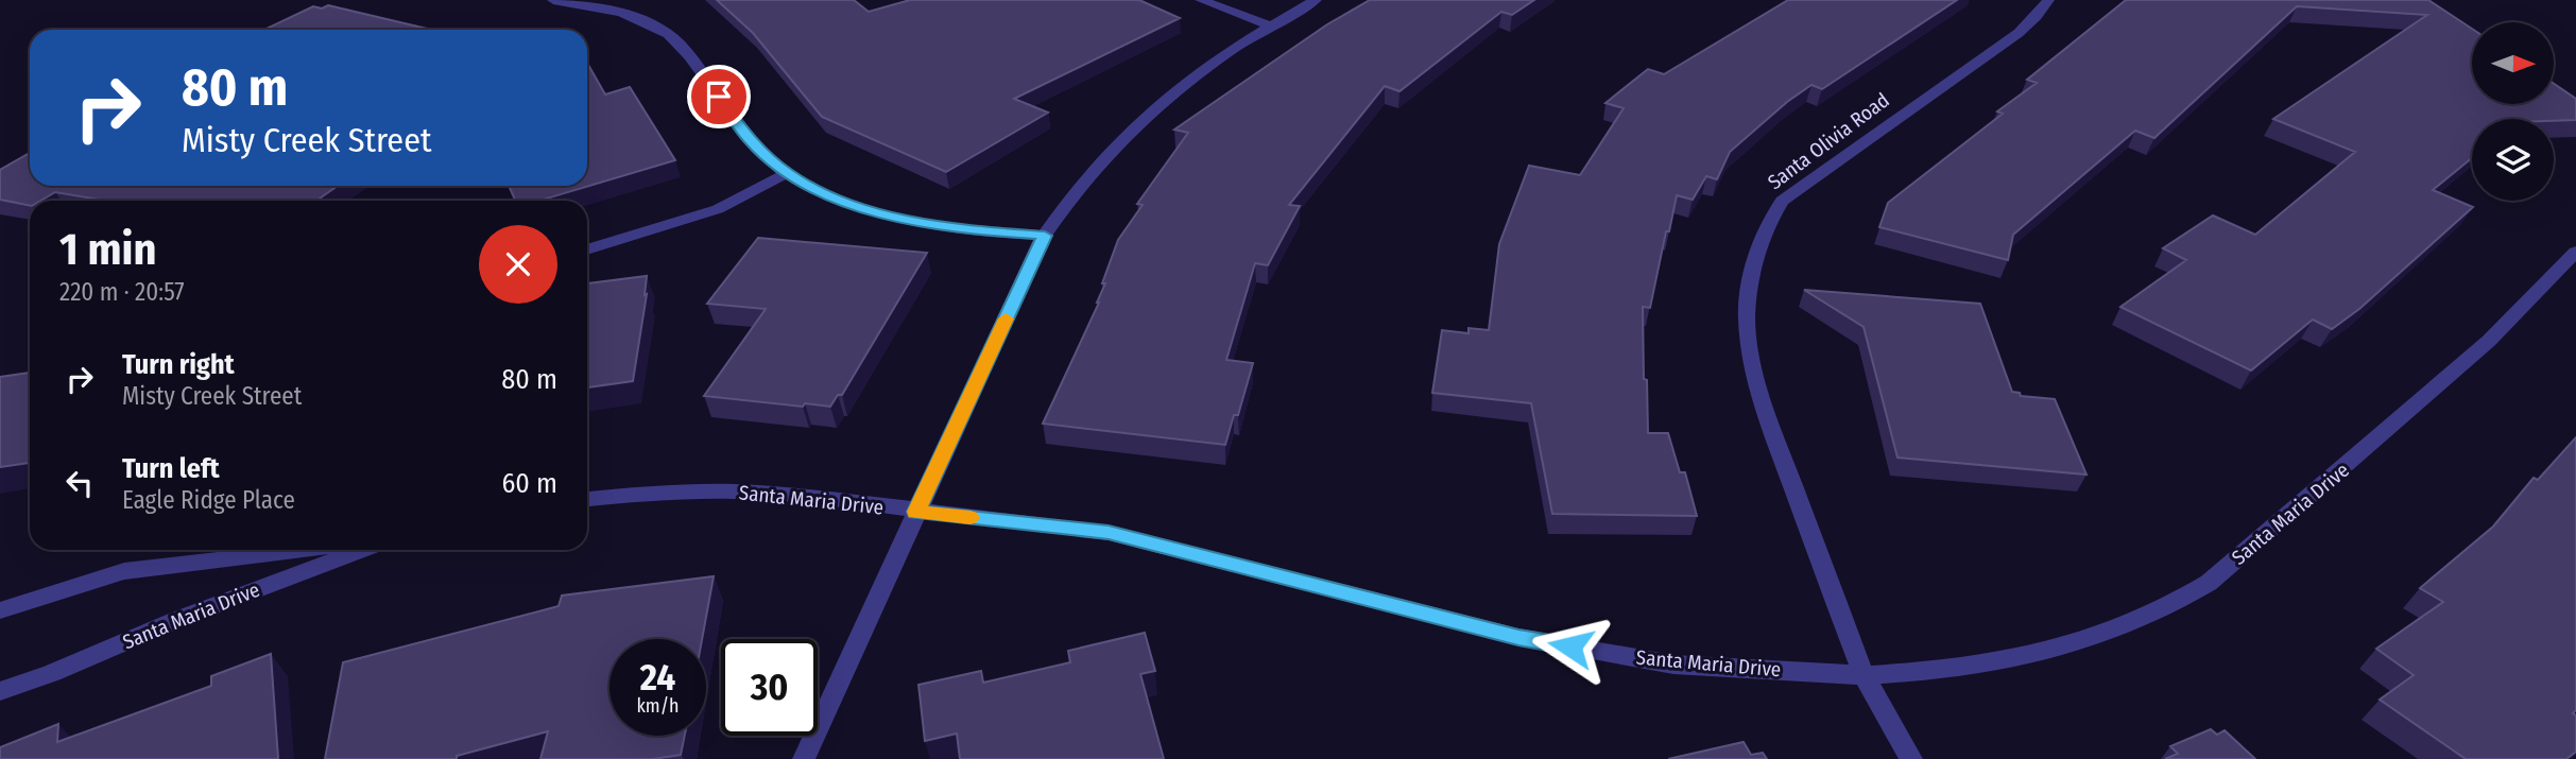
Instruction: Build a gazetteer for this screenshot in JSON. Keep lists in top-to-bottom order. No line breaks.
{"streets":{"street":["Santa Olivia Road","Santa Maria Drive"]},"crossings":[["Santa Olivia Road","Santa Maria Drive"]],"north":"right","page":{"turn":["80 m","Misty Creek Street"],"heading":["1 min","220 m · 20:57"],"list":[{"name":"Turn right","note":"Misty Creek Street","value":"80 m"},{"name":"Turn left","note":"Eagle Ridge Place","value":"60 m"}],"speed":"24 km/h","limit":"30"}}
